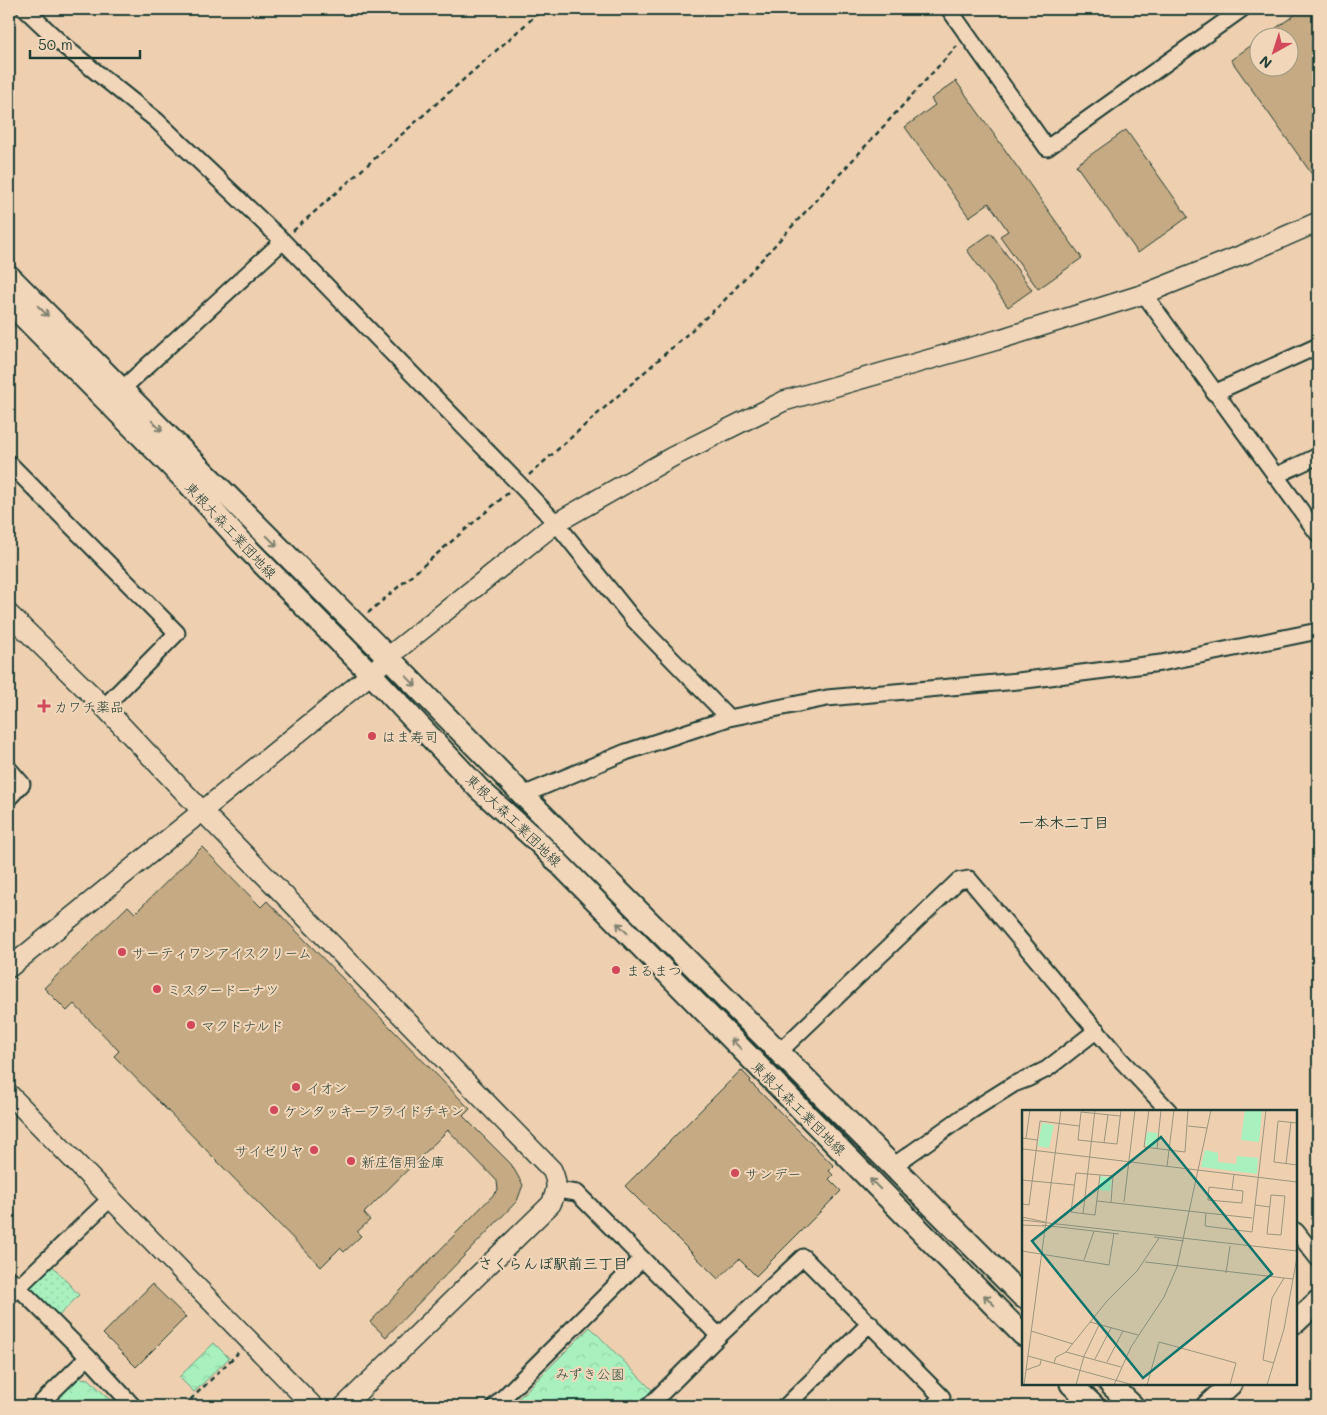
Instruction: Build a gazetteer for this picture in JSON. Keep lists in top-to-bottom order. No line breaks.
{"streets":{"main road":["東根大森工業団地線"]},"districts":["一本木二丁目","さくらんぼ駅前三丁目"],"parks":["みずき公園"],"places":{"health":["カワチ薬品"],"other":["はま寿司","サーティワンアイスクリーム","まるまつ","ミスタードーナツ","マクドナルド","イオン","ケンタッキーフライドチキン","サイゼリヤ","新庄信用金庫","サンデー"]},"scale_bar":"50 m","north":"bottom left"}
